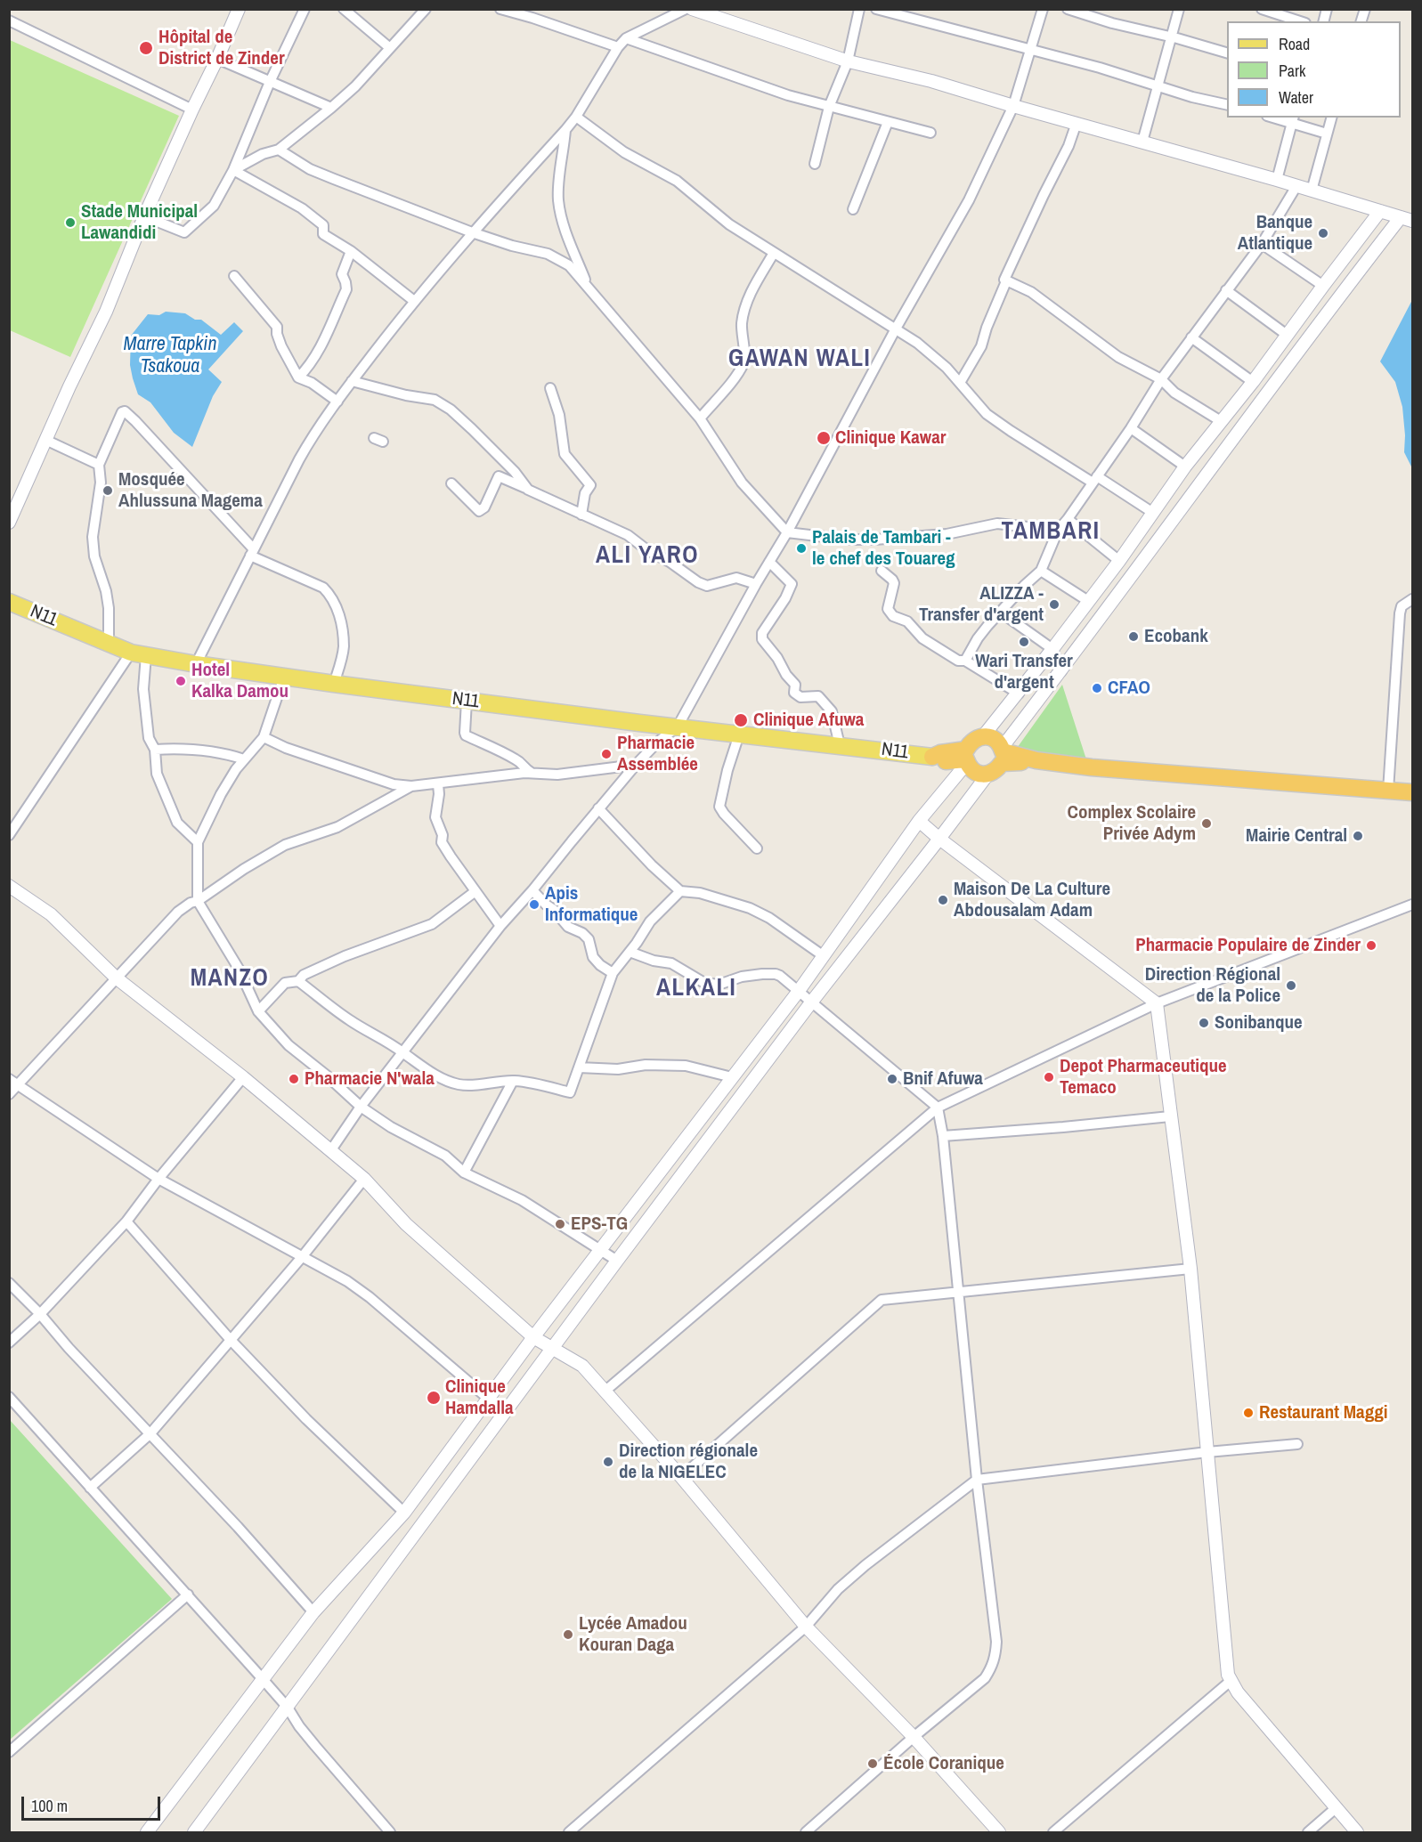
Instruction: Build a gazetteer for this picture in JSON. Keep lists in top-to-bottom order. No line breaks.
{"streets":{"main road":["N11"]},"districts":["GAWAN WALI","TAMBARI","ALI YARO","MANZO","ALKALI"],"water":["Marre Tapkin Tsakoua"],"places":["Hôpital de District de Zinder","Stade Municipal Lawandidi","Banque Atlantique","Clinique Kawar","Mosquée Ahlussuna Magema","Palais de Tambari - le chef des Touareg","ALIZZA - Transfer d'argent","Ecobank","Wari Transfer d'argent","Hotel Kalka Damou","CFAO","Clinique Afuwa","Pharmacie Assemblée","Complex Scolaire Privée Adym","Mairie Central","Maison De La Culture Abdousalam Adam","Apis Informatique","Pharmacie Populaire de Zinder","Direction Régional de la Police","Sonibanque","Depot Pharmaceutique Temaco","Pharmacie N'wala","Bnif Afuwa","EPS-TG","Clinique Hamdalla","Restaurant Maggi","Direction régionale de la NIGELEC","Lycée Amadou Kouran Daga","École Coranique"],"legend":["Road","Park","Water"],"scale_bar":"100 m"}
